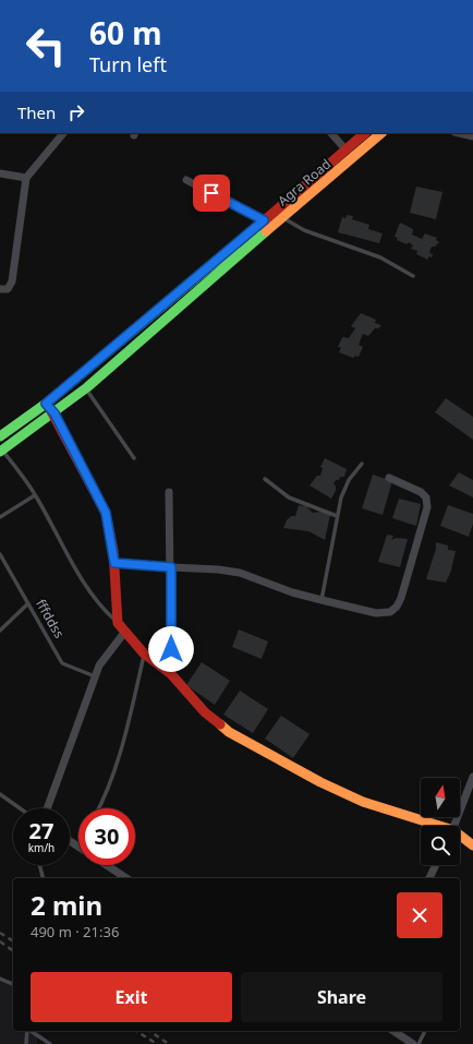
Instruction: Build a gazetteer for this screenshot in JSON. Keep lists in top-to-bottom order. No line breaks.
{"streets":{"main road":["Agra Road"],"lane":["fffddss"]},"north":"top","page":{"turn":["60 m","Turn left"],"then":"Then","speed":"27 km/h","limit":"30","heading":["2 min","490 m · 21:36"],"buttons":["Exit","Share"]}}
